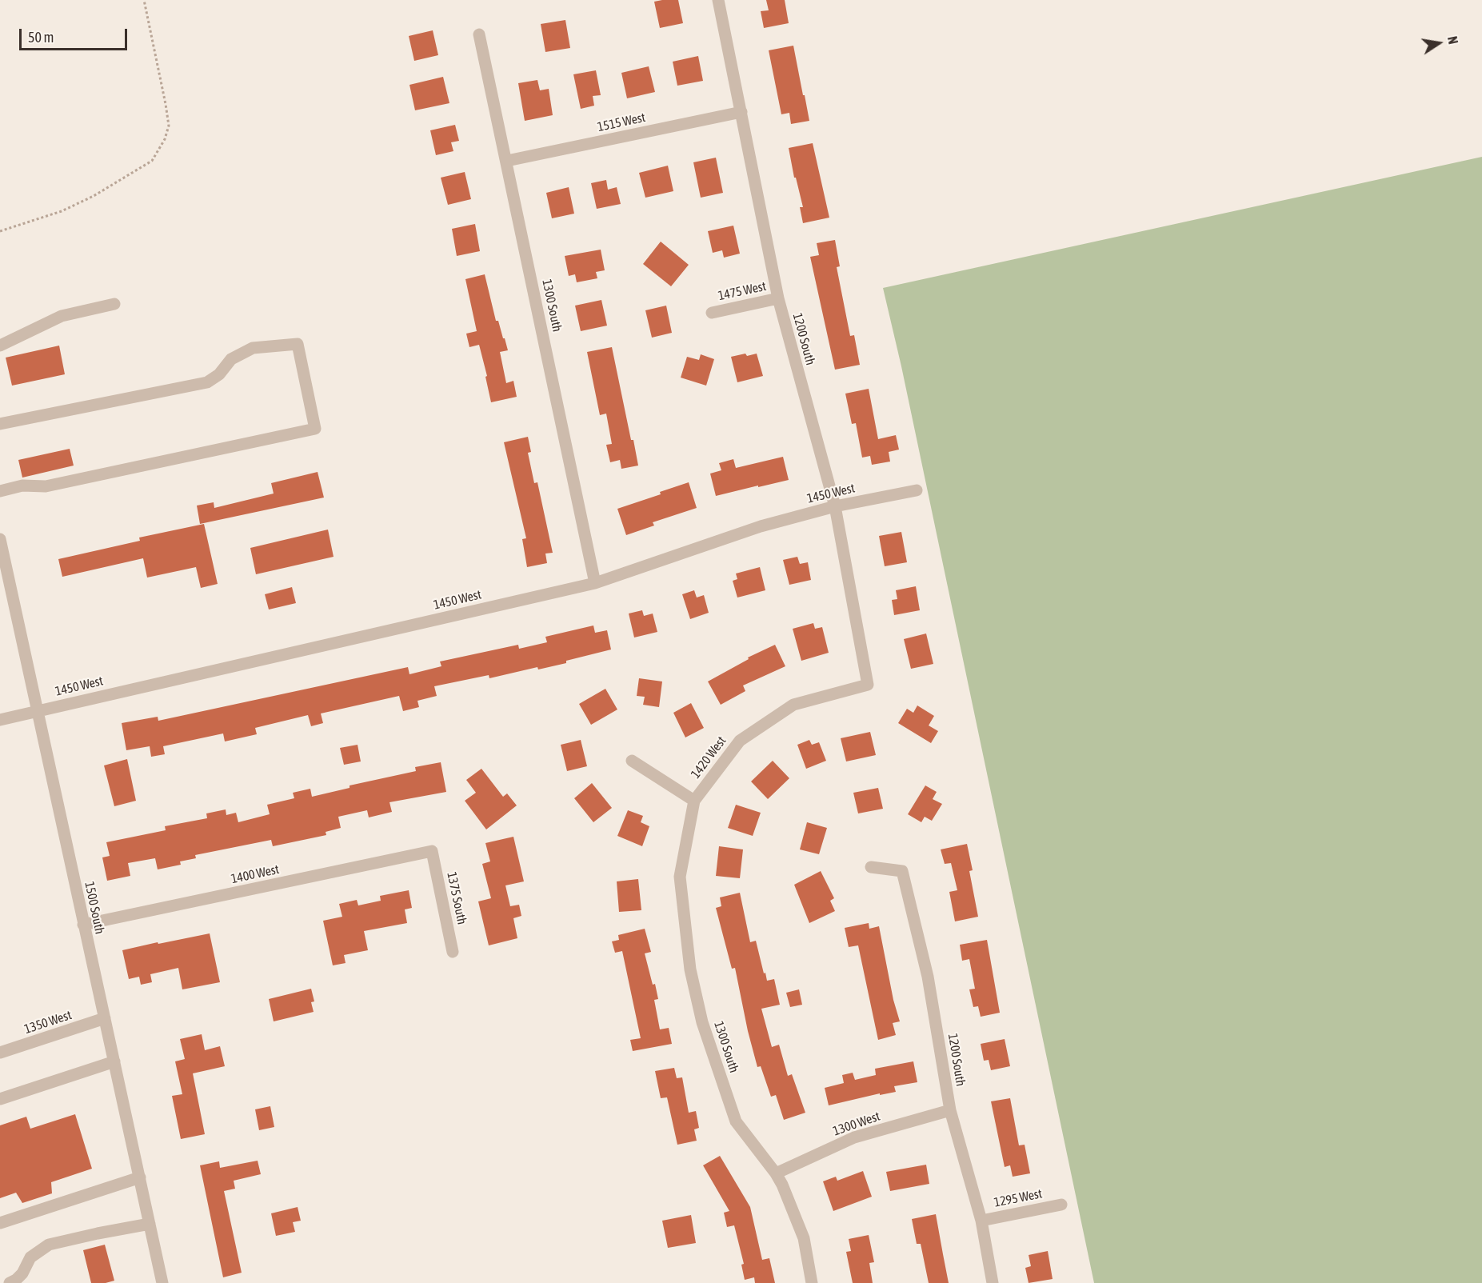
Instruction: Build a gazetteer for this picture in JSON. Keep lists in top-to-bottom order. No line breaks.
{"streets":{"street":["1515 West","1475 West","1300 South","1200 South","1450 West","1420 West","1400 West","1375 South","1500 South","1350 West","1300 West","1295 West"]},"crossings":[["1515 West","1300 South"],["1515 West","1200 South"],["1475 West","1200 South"],["1300 South","1450 West"],["1300 South","1420 West"],["1300 South","1300 West"],["1200 South","1450 West"],["1200 South","1420 West"],["1200 South","1300 West"],["1200 South","1295 West"],["1450 West","1500 South"],["1400 West","1375 South"],["1400 West","1500 South"],["1500 South","1350 West"]],"scale_bar":"50 m","north":"right"}
